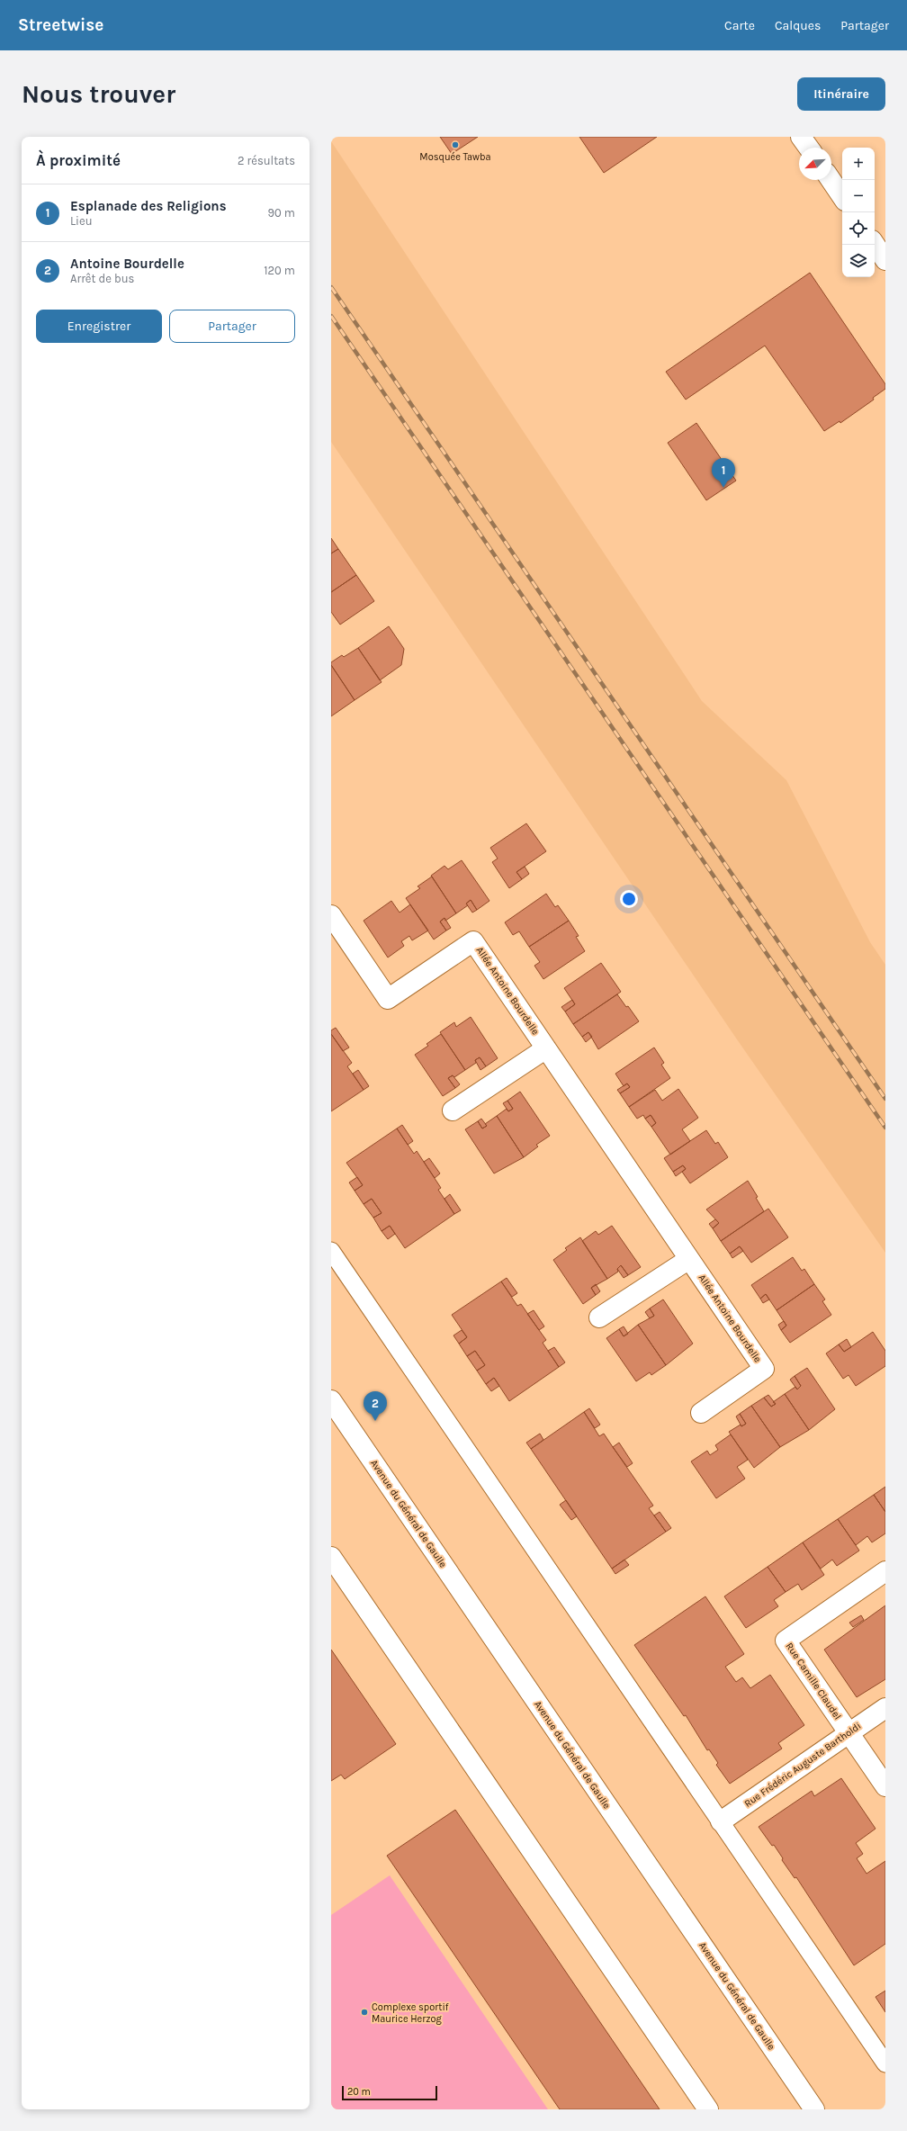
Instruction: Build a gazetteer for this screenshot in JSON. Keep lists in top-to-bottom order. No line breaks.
{"streets":{"street":["Allée Antoine Bourdelle","Avenue du Général de Gaulle","Rue Camille Claudel","Rue Frédéric Auguste Bartholdi"]},"crossings":[["Rue Camille Claudel","Rue Frédéric Auguste Bartholdi"]],"places":["Mosquée Tawba","Complexe sportif Maurice Herzog"],"scale_bar":"20 m","north":"bottom left","page":{"header":"Streetwise","nav":["Carte","Calques","Partager"],"buttons":["Itinéraire",["Enregistrer","Partager"]],"title":"Nous trouver","heading":["À proximité","2 résultats"],"map_buttons":["+","−"],"list":[{"mark":"1","name":"Esplanade des Religions","note":"Lieu","value":"90 m"},{"mark":"2","name":"Antoine Bourdelle","note":"Arrêt de bus","value":"120 m"}],"pins":["1","2"],"scale":"20 m"}}
